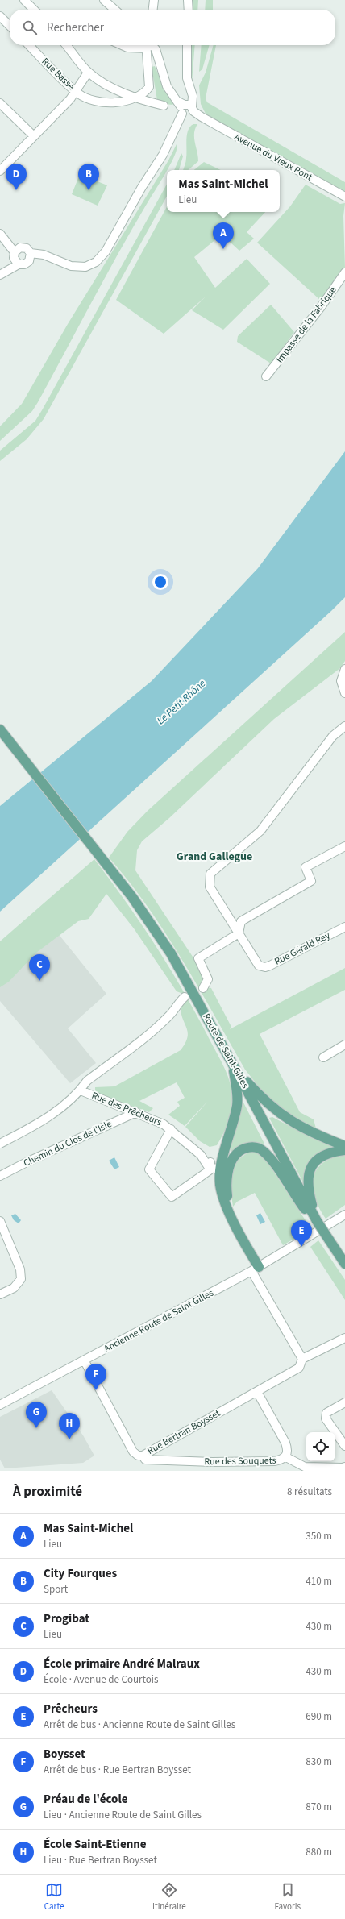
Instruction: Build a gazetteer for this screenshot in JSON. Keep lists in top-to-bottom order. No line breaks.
{"streets":{"main road":["Route de Saint-Gilles"],"street":["Rue Basse","Avenue du Vieux Pont","Impasse de la Fabrique","Rue Gérald Rey","Rue des Prêcheurs","Chemin du Clos de l'Isle","Ancienne Route de Saint Gilles","Rue Bertran Boysset","Rue des Souquets"]},"crossings":[["Rue des Prêcheurs","Chemin du Clos de l'Isle"],["Ancienne Route de Saint Gilles","Rue Bertran Boysset"],["Rue Bertran Boysset","Rue des Souquets"]],"districts":["Grand Gallegue"],"water":["Le Petit Rhône"],"page":{"search":"Rechercher","pins":["B","D","A","C","E","F","G","H"],"popup":["Mas Saint-Michel","Lieu"],"heading":["À proximité","8 résultats"],"list":[{"mark":"A","name":"Mas Saint-Michel","note":"Lieu","value":"350 m"},{"mark":"B","name":"City Fourques","note":"Sport","value":"410 m"},{"mark":"C","name":"Progibat","note":"Lieu","value":"430 m"},{"mark":"D","name":"École primaire André Malraux","note":"École · Avenue de Courtois","value":"430 m"},{"mark":"E","name":"Prêcheurs","note":"Arrêt de bus · Ancienne Route de Saint Gilles","value":"690 m"},{"mark":"F","name":"Boysset","note":"Arrêt de bus · Rue Bertran Boysset","value":"830 m"},{"mark":"G","name":"Préau de l'école","note":"Lieu · Ancienne Route de Saint Gilles","value":"870 m"},{"mark":"H","name":"École Saint-Etienne","note":"Lieu · Rue Bertran Boysset","value":"880 m"}],"nav":["Carte","Itinéraire","Favoris"]}}
